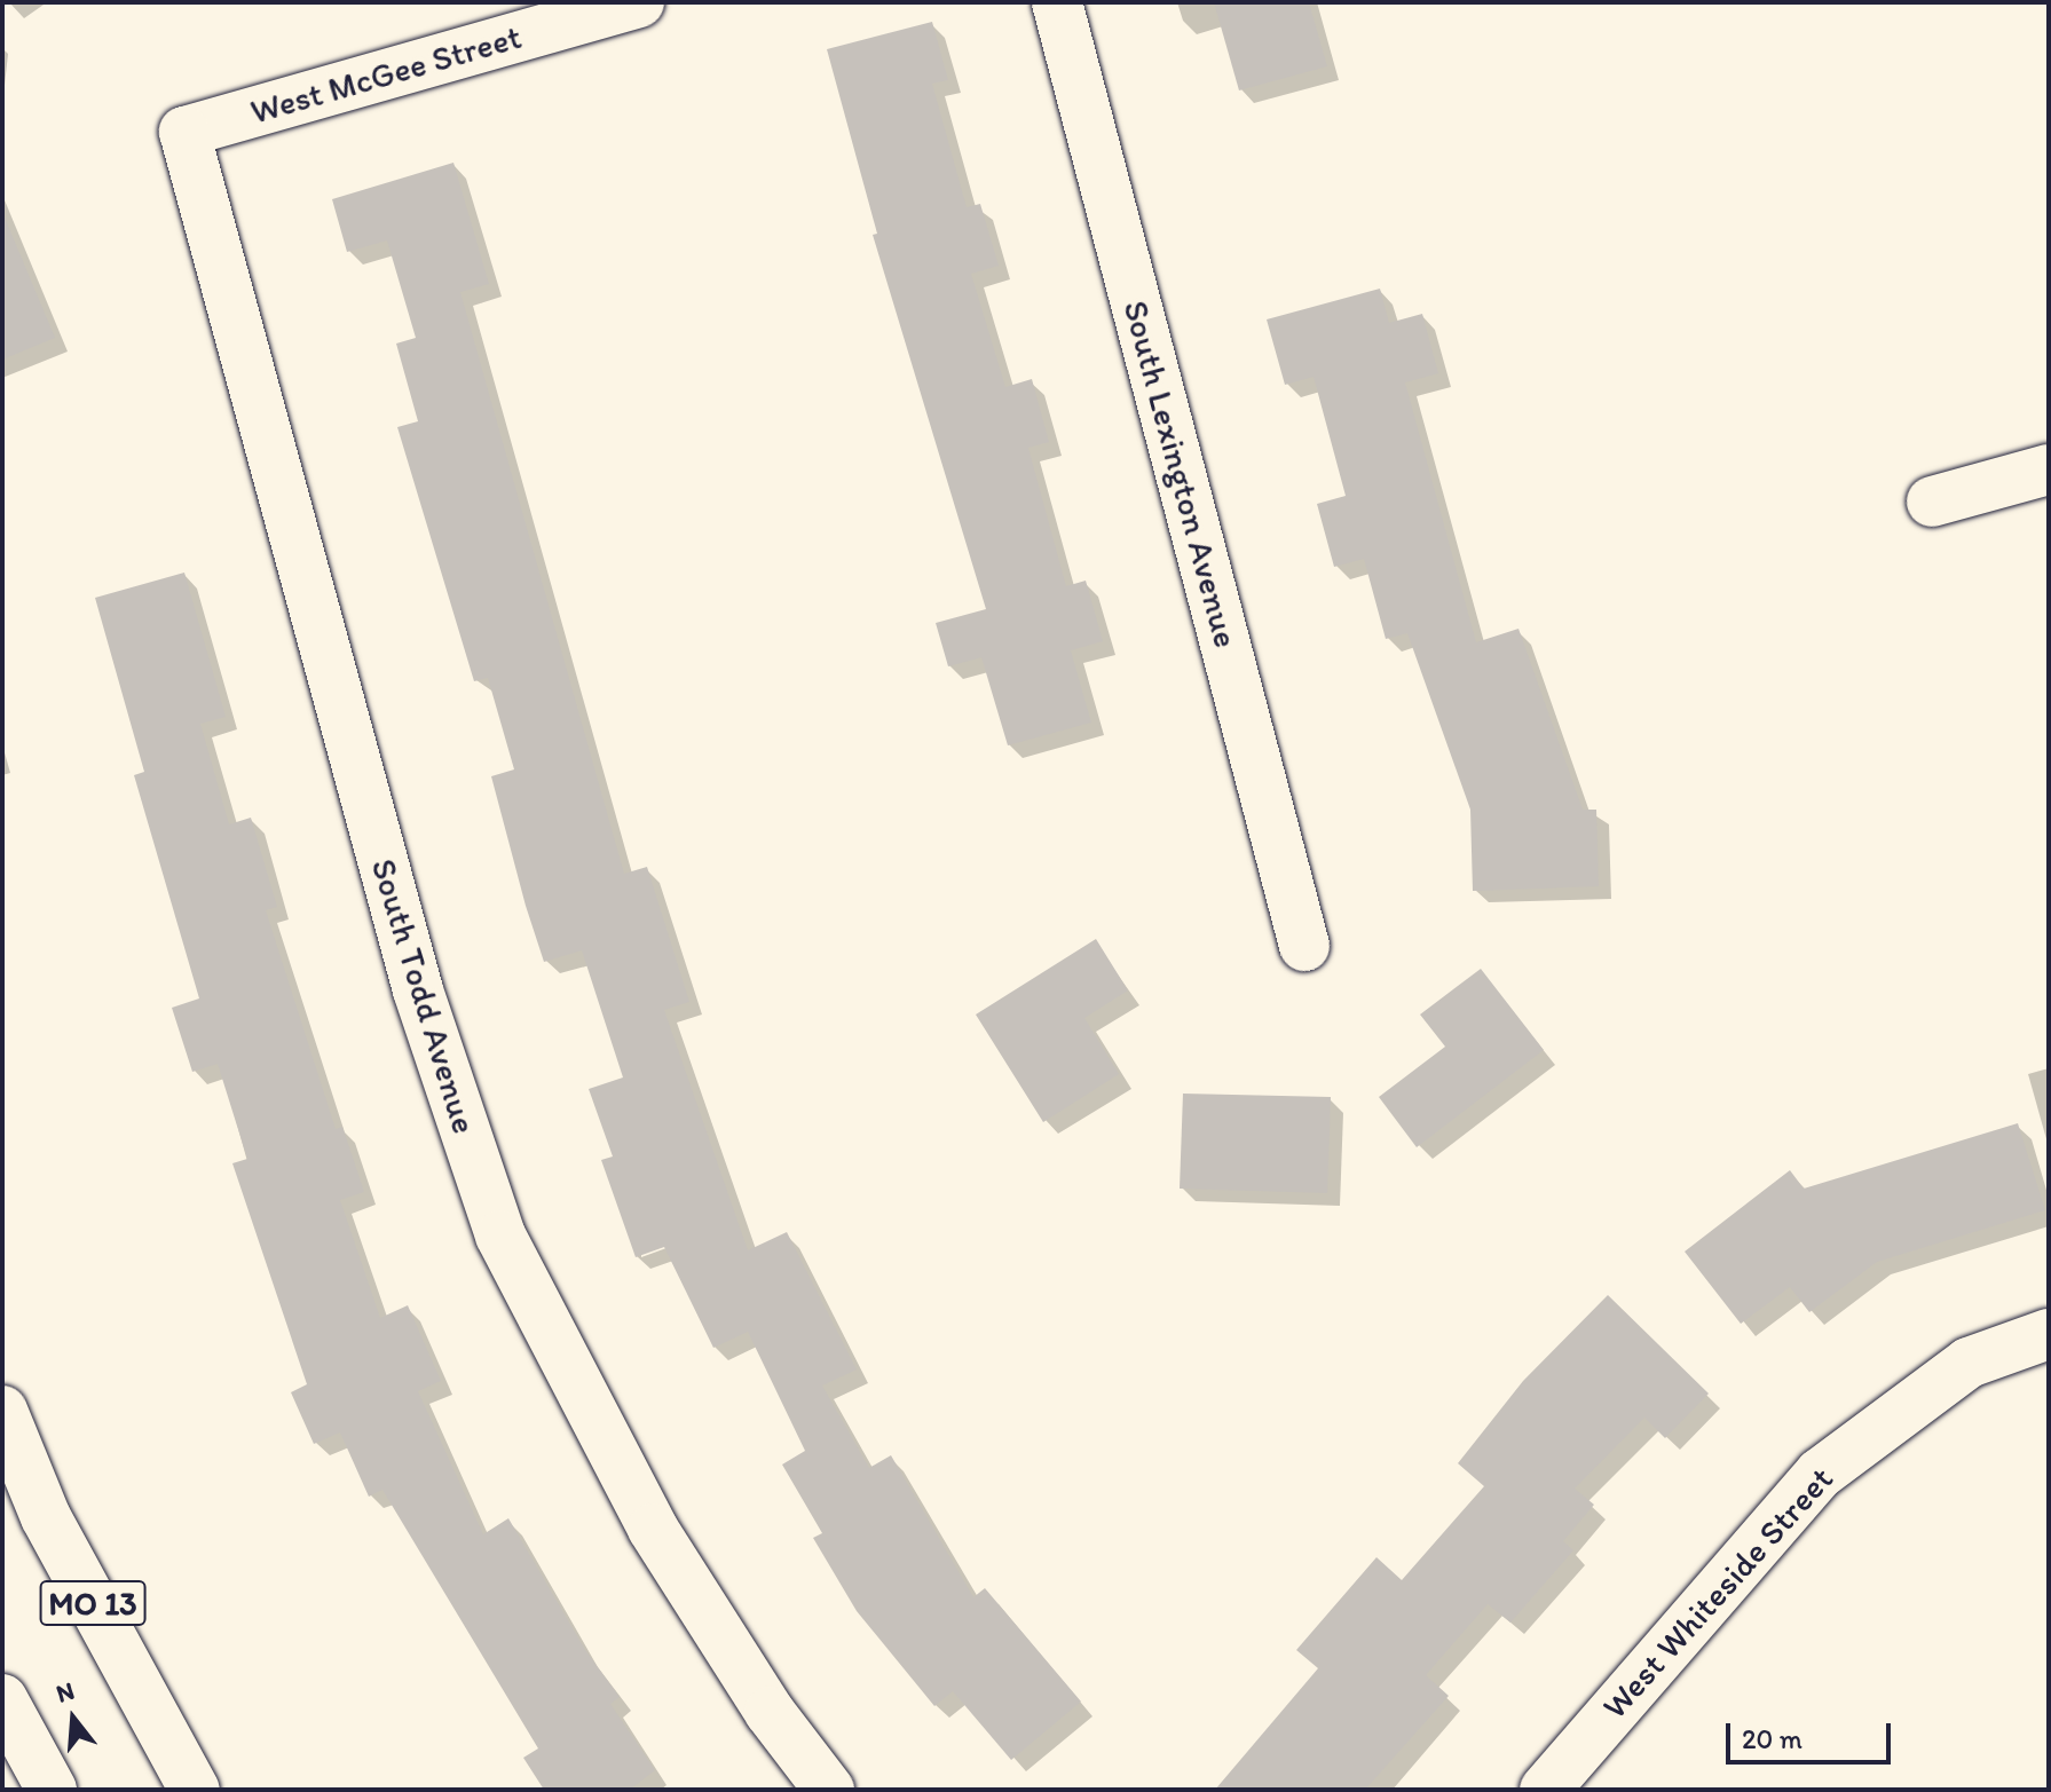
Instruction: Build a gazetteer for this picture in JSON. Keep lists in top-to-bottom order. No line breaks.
{"streets":{"street":["West McGee Street","South Lexington Avenue","South Todd Avenue","West Whiteside Street","MO 13"]},"crossings":[["West McGee Street","South Todd Avenue"]],"scale_bar":"20 m","north":"top"}
